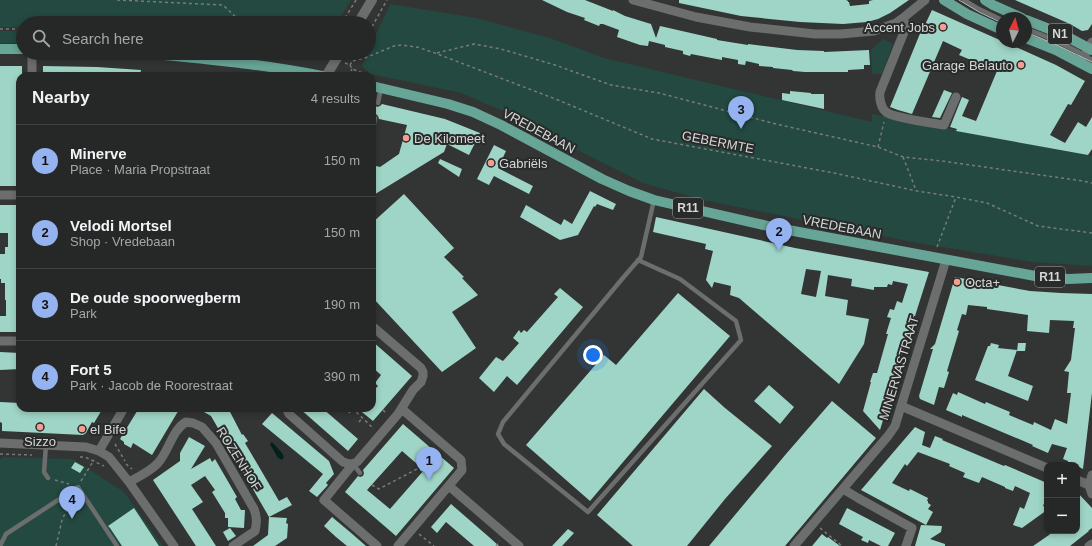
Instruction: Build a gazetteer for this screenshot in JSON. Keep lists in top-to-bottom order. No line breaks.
{"streets":{"main road":["N1","VREDEBAAN","R11"],"street":["MINERVASTRAAT","ROZENHOF"],"path":["GEBERMTE"]},"crossings":[["VREDEBAAN","MINERVASTRAAT"]],"places":["Accent Jobs","Garage Belauto","De Kilomeet","Gabriëls","Octa+","Sizzo","el Bife"],"north":"top","page":{"search":"Search here","heading":["Nearby","4 results"],"pins":["3","2","1","4"],"list":[{"mark":"1","name":"Minerve","note":"Place · Maria Propstraat","value":"150 m"},{"mark":"2","name":"Velodi Mortsel","note":"Shop · Vredebaan","value":"150 m"},{"mark":"3","name":"De oude spoorwegberm","note":"Park","value":"190 m"},{"mark":"4","name":"Fort 5","note":"Park · Jacob de Roorestraat","value":"390 m"}],"map_buttons":["+","−"]}}
